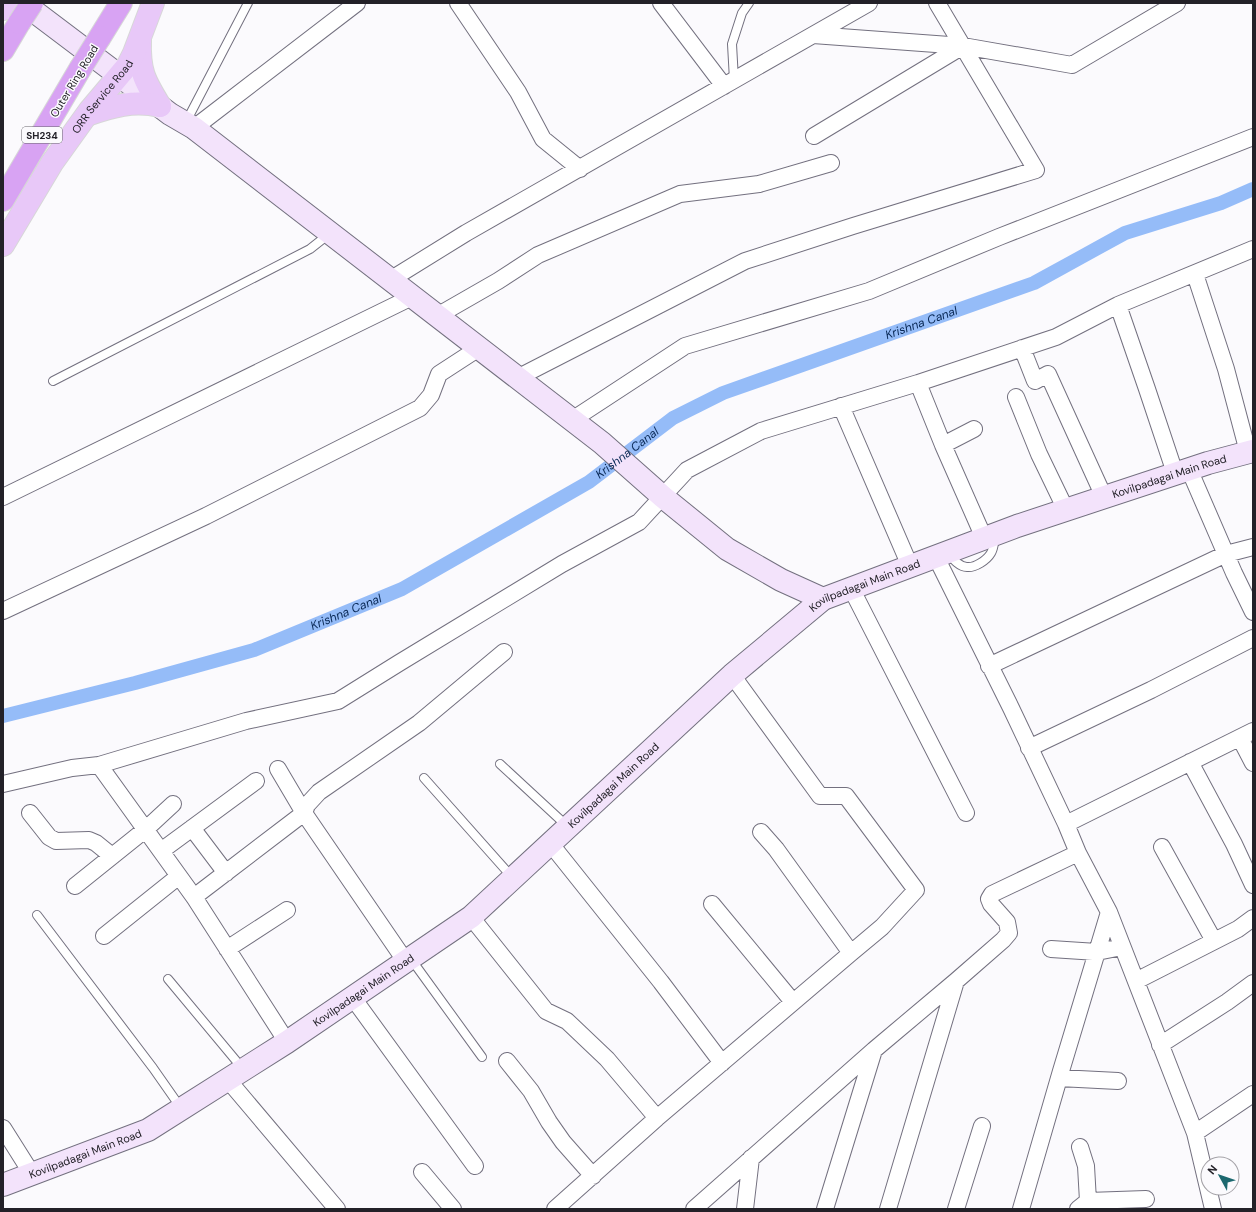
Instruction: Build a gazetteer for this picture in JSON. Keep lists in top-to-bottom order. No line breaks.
{"streets":{"highway":["Outer Ring Road","SH234"],"main road":["ORR Service Road"],"street":["Kovilpadagai Main Road"]},"water":["Krishna Canal"],"north":"top left"}
